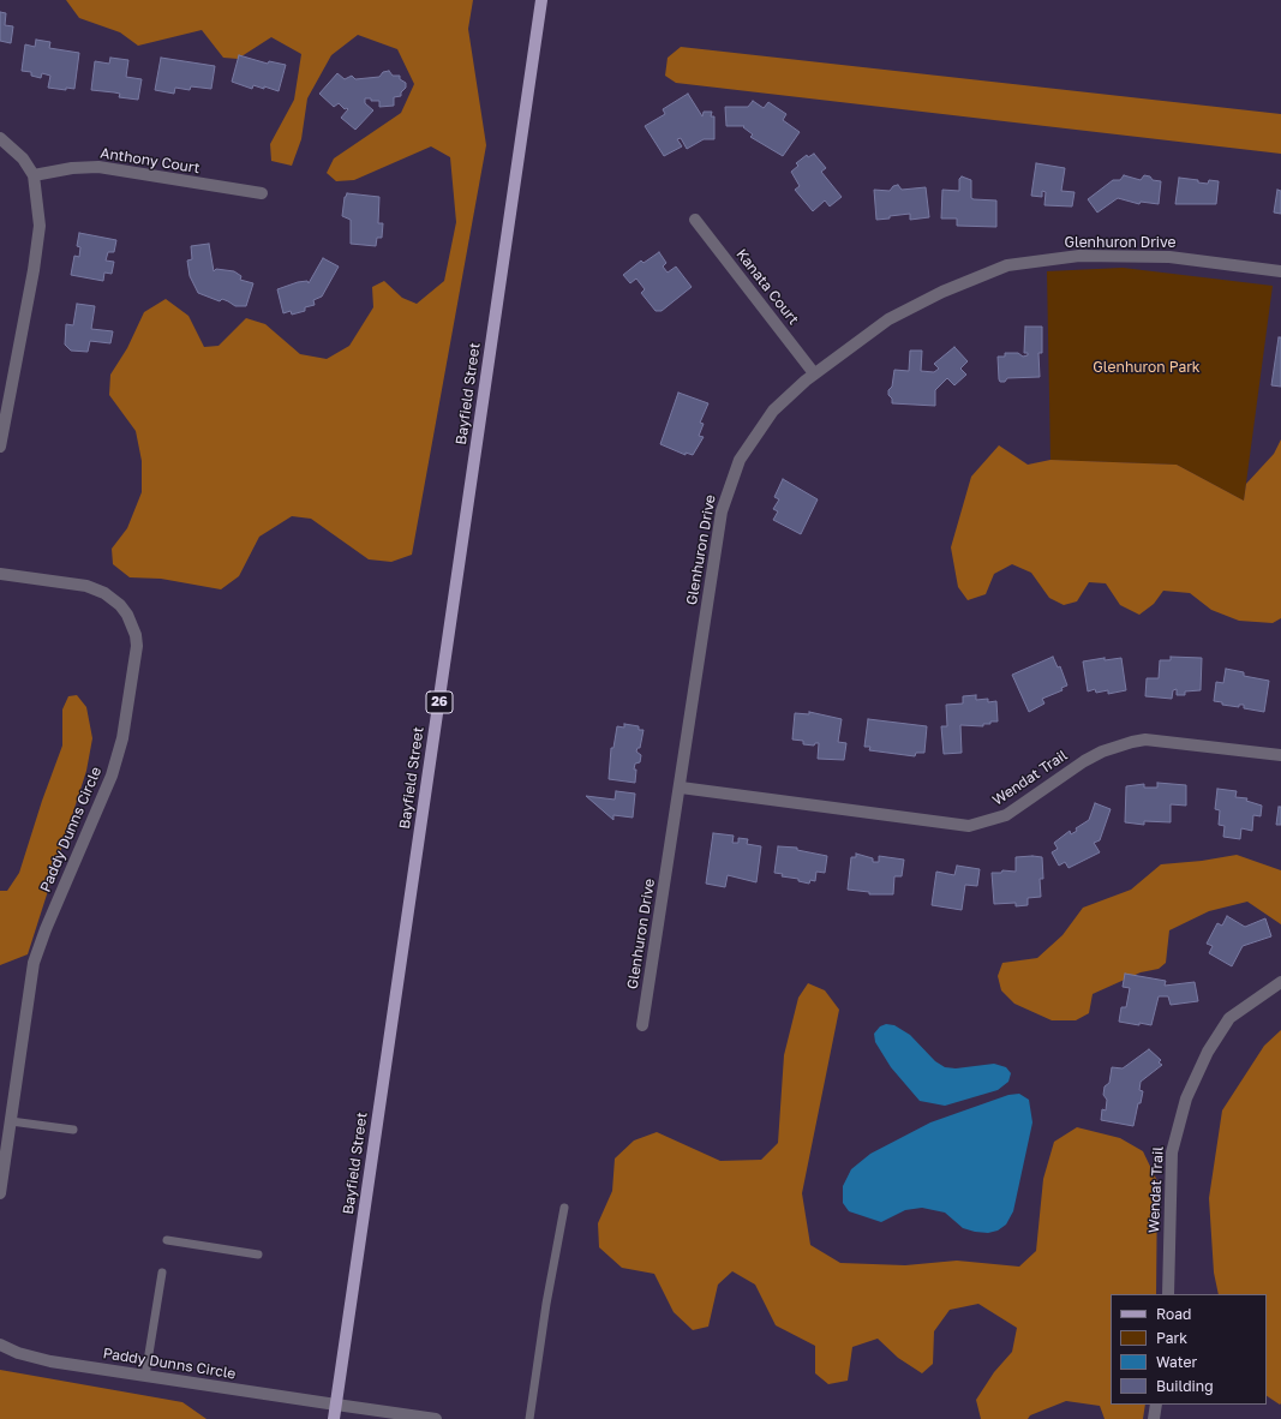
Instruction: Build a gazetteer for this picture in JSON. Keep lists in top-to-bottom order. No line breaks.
{"streets":{"main road":["Bayfield Street","26"],"street":["Anthony Court","Glenhuron Drive","Kanata Court","Wendat Trail","Paddy Dunns Circle"]},"crossings":[["Glenhuron Drive","Kanata Court"],["Glenhuron Drive","Wendat Trail"],["Bayfield Street","Paddy Dunns Circle"]],"parks":["Glenhuron Park"],"legend":["Road","Park","Water","Building"]}
